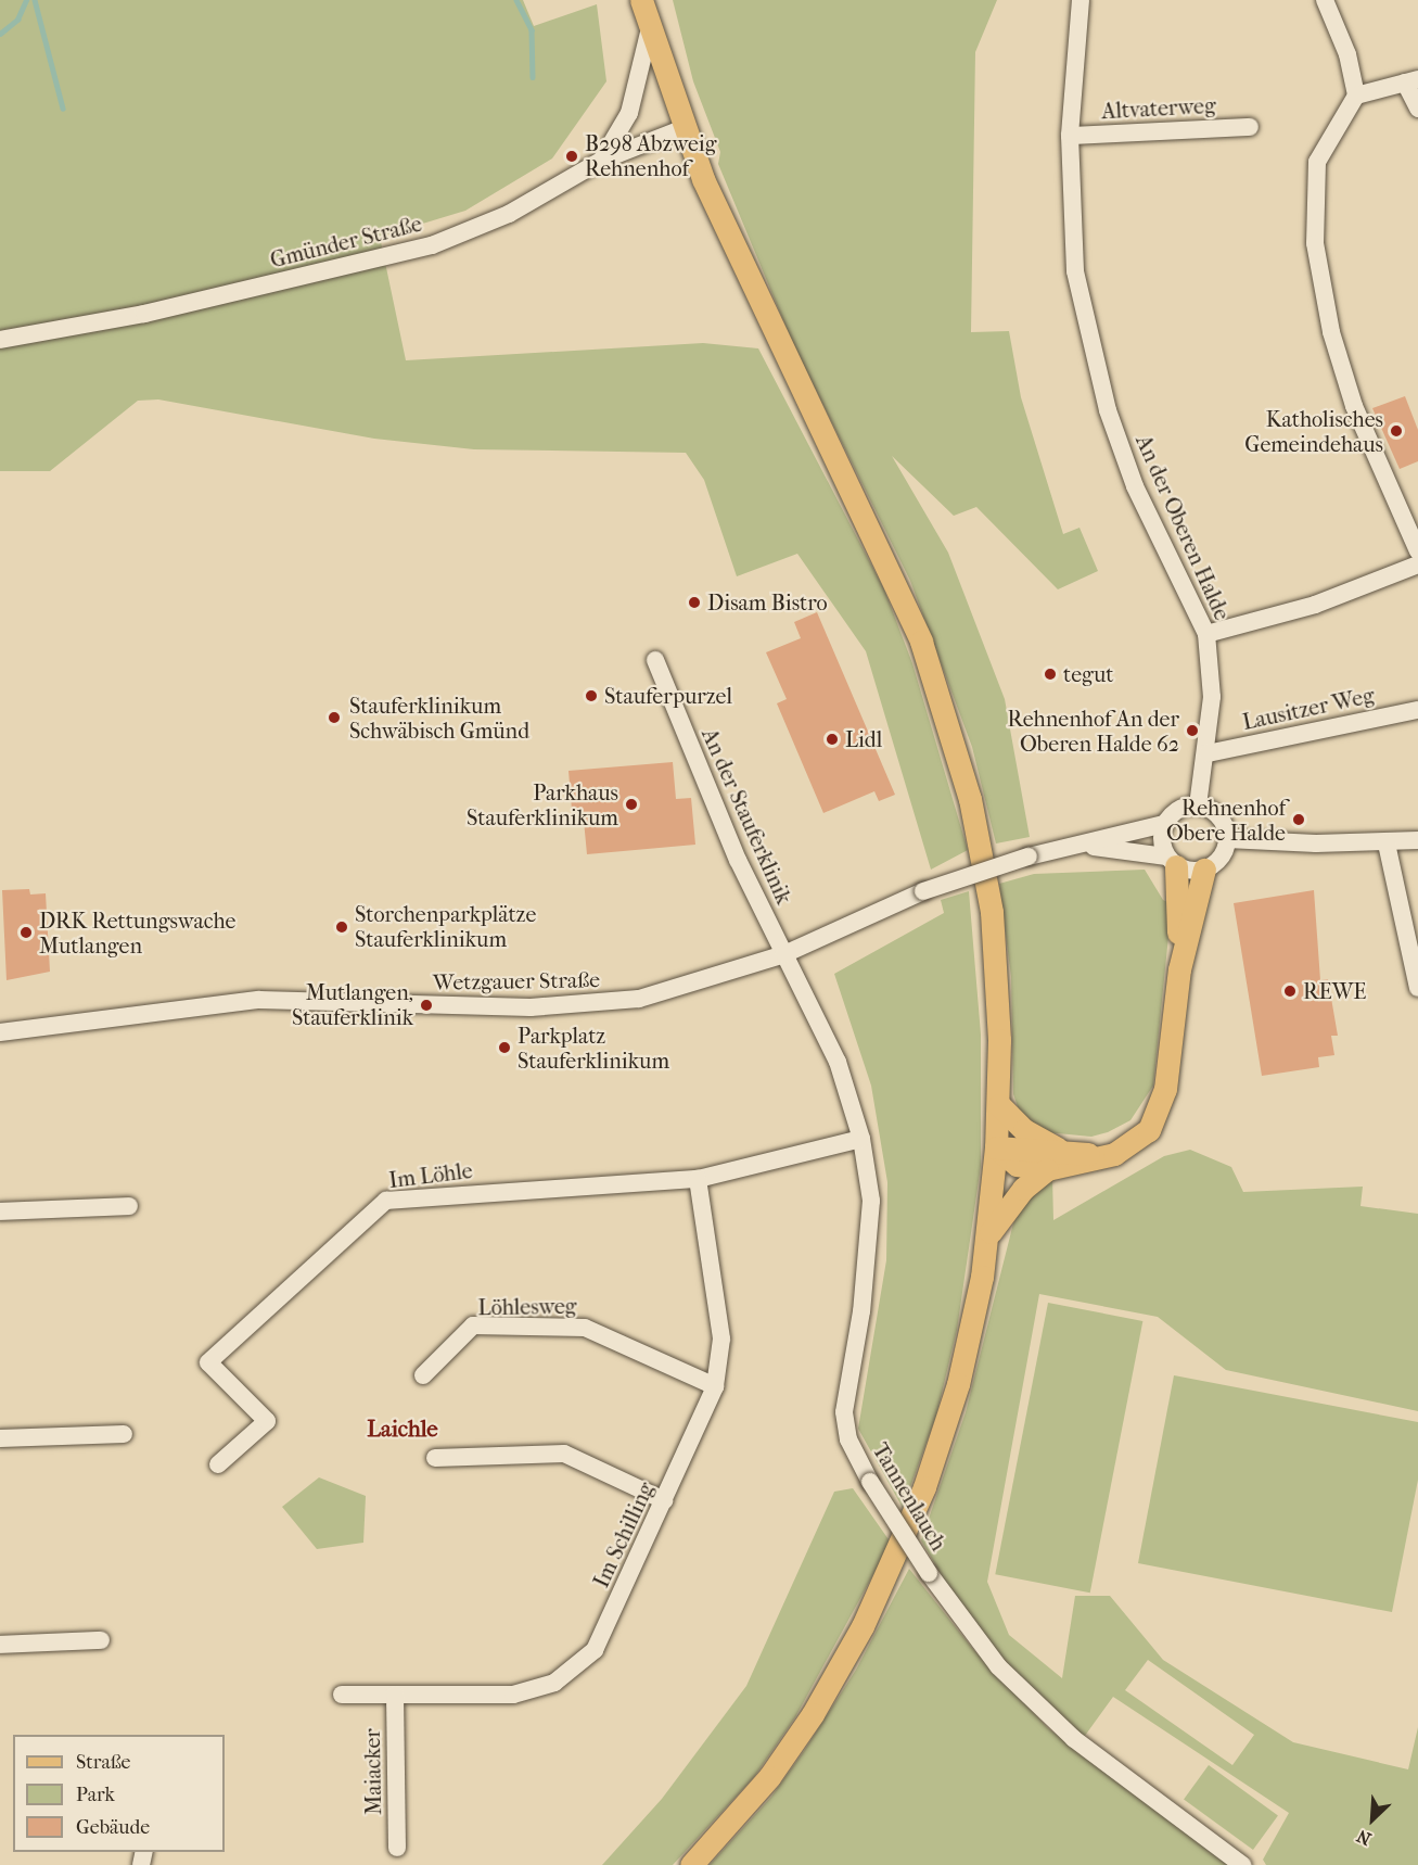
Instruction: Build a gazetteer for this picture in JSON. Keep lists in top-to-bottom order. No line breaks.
{"streets":{"street":["Altvaterweg","Gmünder Straße","An der Oberen Halde","Lausitzer Weg","An der Stauferklinik","Wetzgauer Straße","Im Löhle","Löhlesweg","Tannenlauch","Im Schilling","Maiacker"]},"crossings":[["Altvaterweg","An der Oberen Halde"],["An der Oberen Halde","Lausitzer Weg"],["An der Oberen Halde","Wetzgauer Straße"],["An der Stauferklinik","Wetzgauer Straße"],["An der Stauferklinik","Tannenlauch"],["Wetzgauer Straße","Tannenlauch"],["Im Löhle","Tannenlauch"],["Im Löhle","Im Schilling"],["Löhlesweg","Im Schilling"],["Im Schilling","Maiacker"]],"districts":["Laichle"],"places":["B298 Abzweig Rehnenhof","Katholisches Gemeindehaus","Disam Bistro","tegut","Stauferpurzel","Stauferklinikum Schwäbisch Gmünd","Rehnenhof An der Oberen Halde 62","Lidl","Parkhaus Stauferklinikum","Rehnenhof Obere Halde","Storchenparkplätze Stauferklinikum","DRK Rettungswache Mutlangen","REWE","Mutlangen, Stauferklinik","Parkplatz Stauferklinikum"],"legend":["Straße","Park","Gebäude"],"north":"bottom left"}
